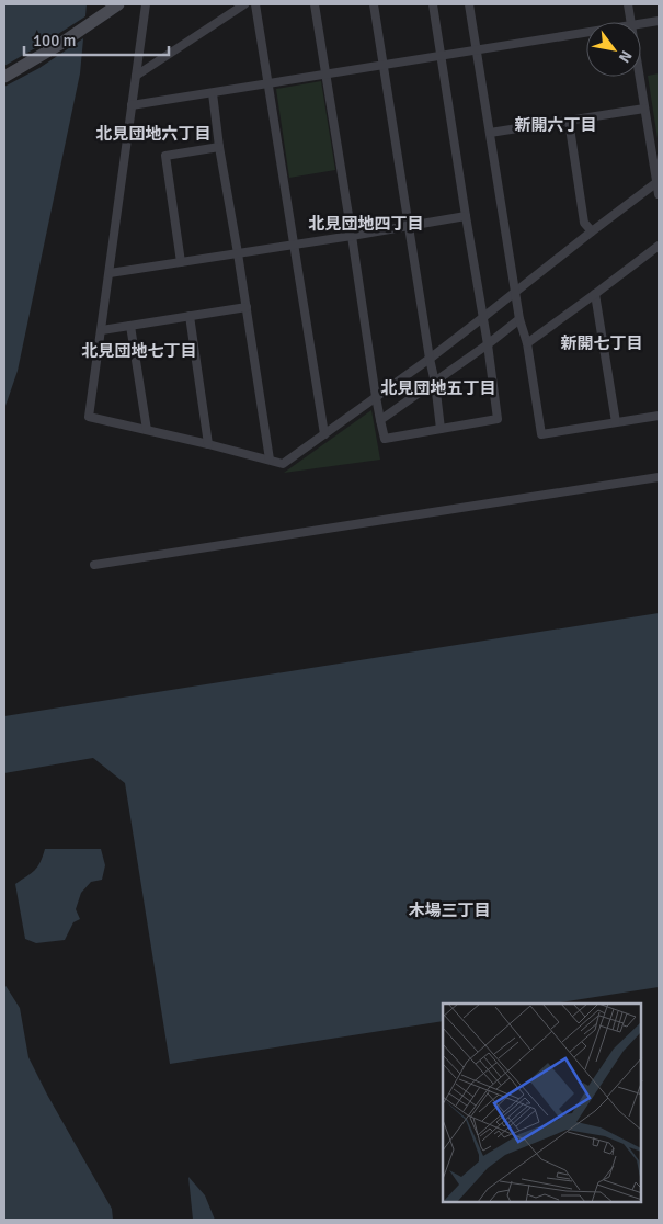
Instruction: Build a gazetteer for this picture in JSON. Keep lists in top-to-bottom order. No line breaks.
{"districts":["新開六丁目","北見団地六丁目","北見団地四丁目","新開七丁目","北見団地七丁目","北見団地五丁目","木場三丁目"],"scale_bar":"100 m","north":"bottom right"}
